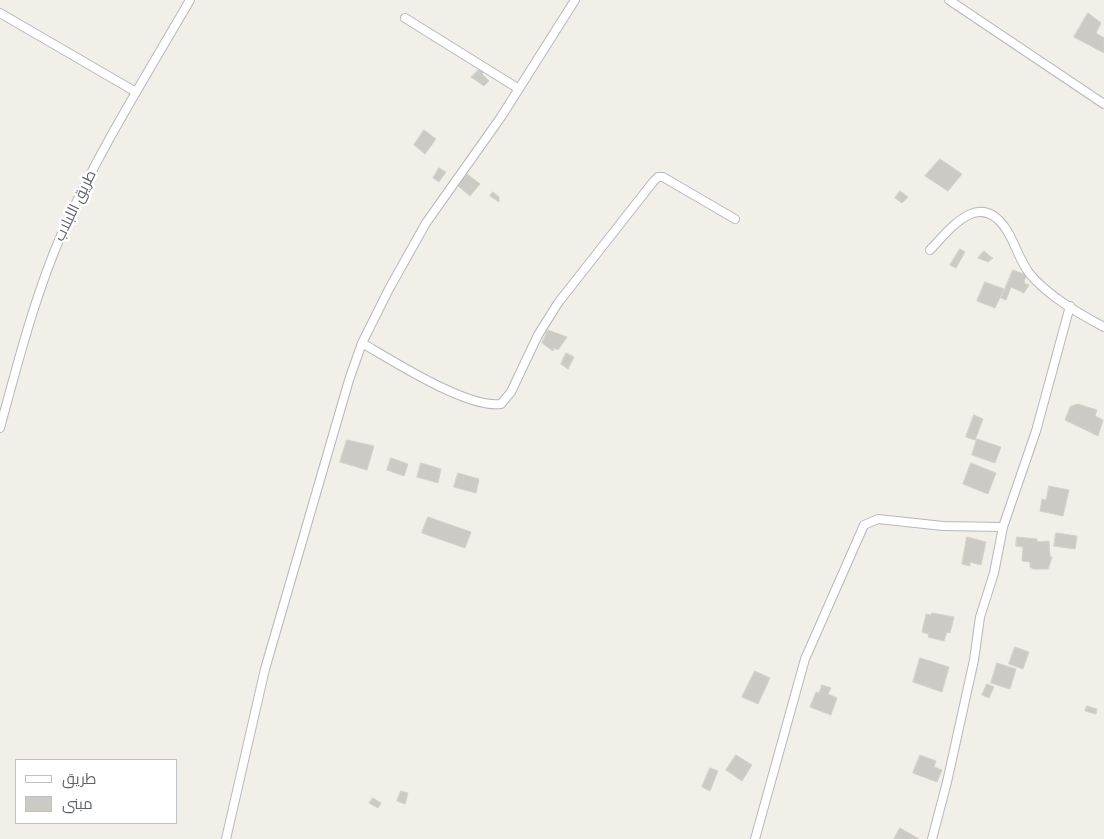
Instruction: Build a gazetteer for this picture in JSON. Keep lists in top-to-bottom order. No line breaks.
{"streets":{"street":["طريق اللبلاب"]},"legend":["طريق","مبنى"]}
